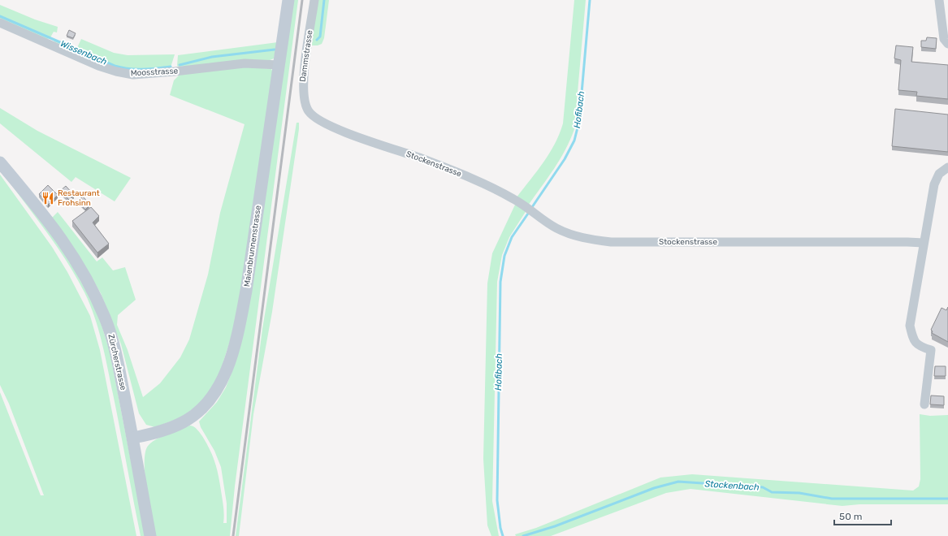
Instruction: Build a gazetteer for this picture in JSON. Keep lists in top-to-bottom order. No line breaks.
{"streets":{"street":["Dammstrasse","Moosstrasse","Stockenstrasse","Maienbrunnenstrasse","Zürcherstrasse"]},"crossings":[["Dammstrasse","Stockenstrasse"],["Moosstrasse","Maienbrunnenstrasse"],["Maienbrunnenstrasse","Zürcherstrasse"]],"water":["Wissenbach","Hofibach","Stockenbach"],"places":{"restaurant":["Restaurant Frohsinn"]},"scale_bar":"50 m"}
